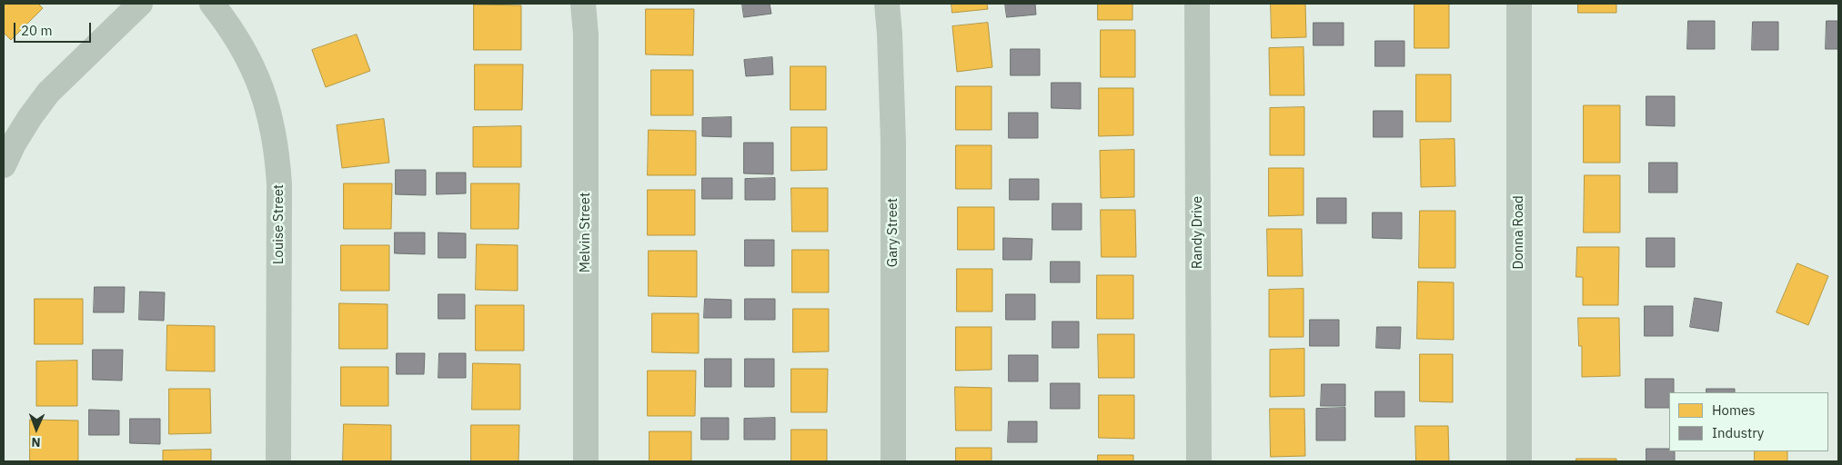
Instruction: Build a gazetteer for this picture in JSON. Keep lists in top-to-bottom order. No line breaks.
{"streets":{"street":["Louise Street","Melvin Street","Gary Street","Randy Drive","Donna Road"]},"legend":["Homes","Industry"],"scale_bar":"20 m","north":"bottom"}
